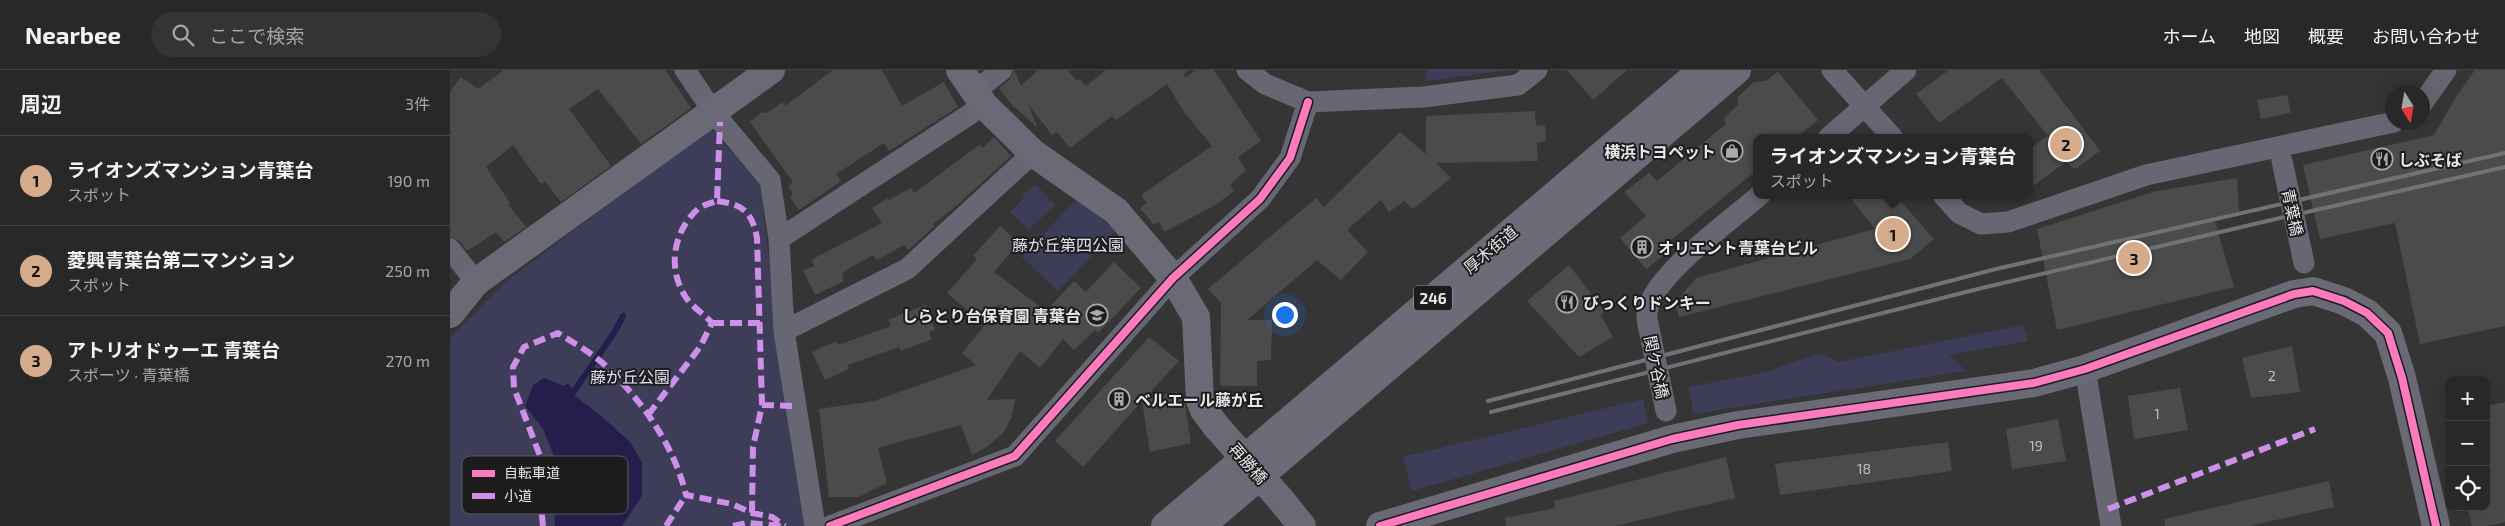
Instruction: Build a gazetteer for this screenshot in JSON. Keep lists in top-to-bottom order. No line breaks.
{"streets":{"highway":["厚木街道","246"],"street":["青葉橋","関ケ谷橋","再勝橋"]},"parks":["藤が丘第四公園","藤が丘公園"],"places":{"shop":["横浜トヨペット"],"restaurant":["しぶそば","びっくりドンキー"],"building":["オリエント青葉台ビル","ベルエール藤が丘"],"school or university":["しらとり台保育園 青葉台"]},"house_numbers":["2","1","19","18"],"legend":["自転車道","小道"],"north":"bottom","page":{"header":"Nearbee","search":"ここで検索","nav":["ホーム","地図","概要","お問い合わせ"],"heading":["周辺","3件"],"pins":["2","1","3"],"popup":["ライオンズマンション青葉台","スポット"],"list":[{"mark":"1","name":"ライオンズマンション青葉台","note":"スポット","value":"190 m"},{"mark":"2","name":"菱興青葉台第二マンション","note":"スポット","value":"250 m"},{"mark":"3","name":"アトリオドゥーエ 青葉台","note":"スポーツ · 青葉橋","value":"270 m"}],"map_buttons":["+","−"]}}
